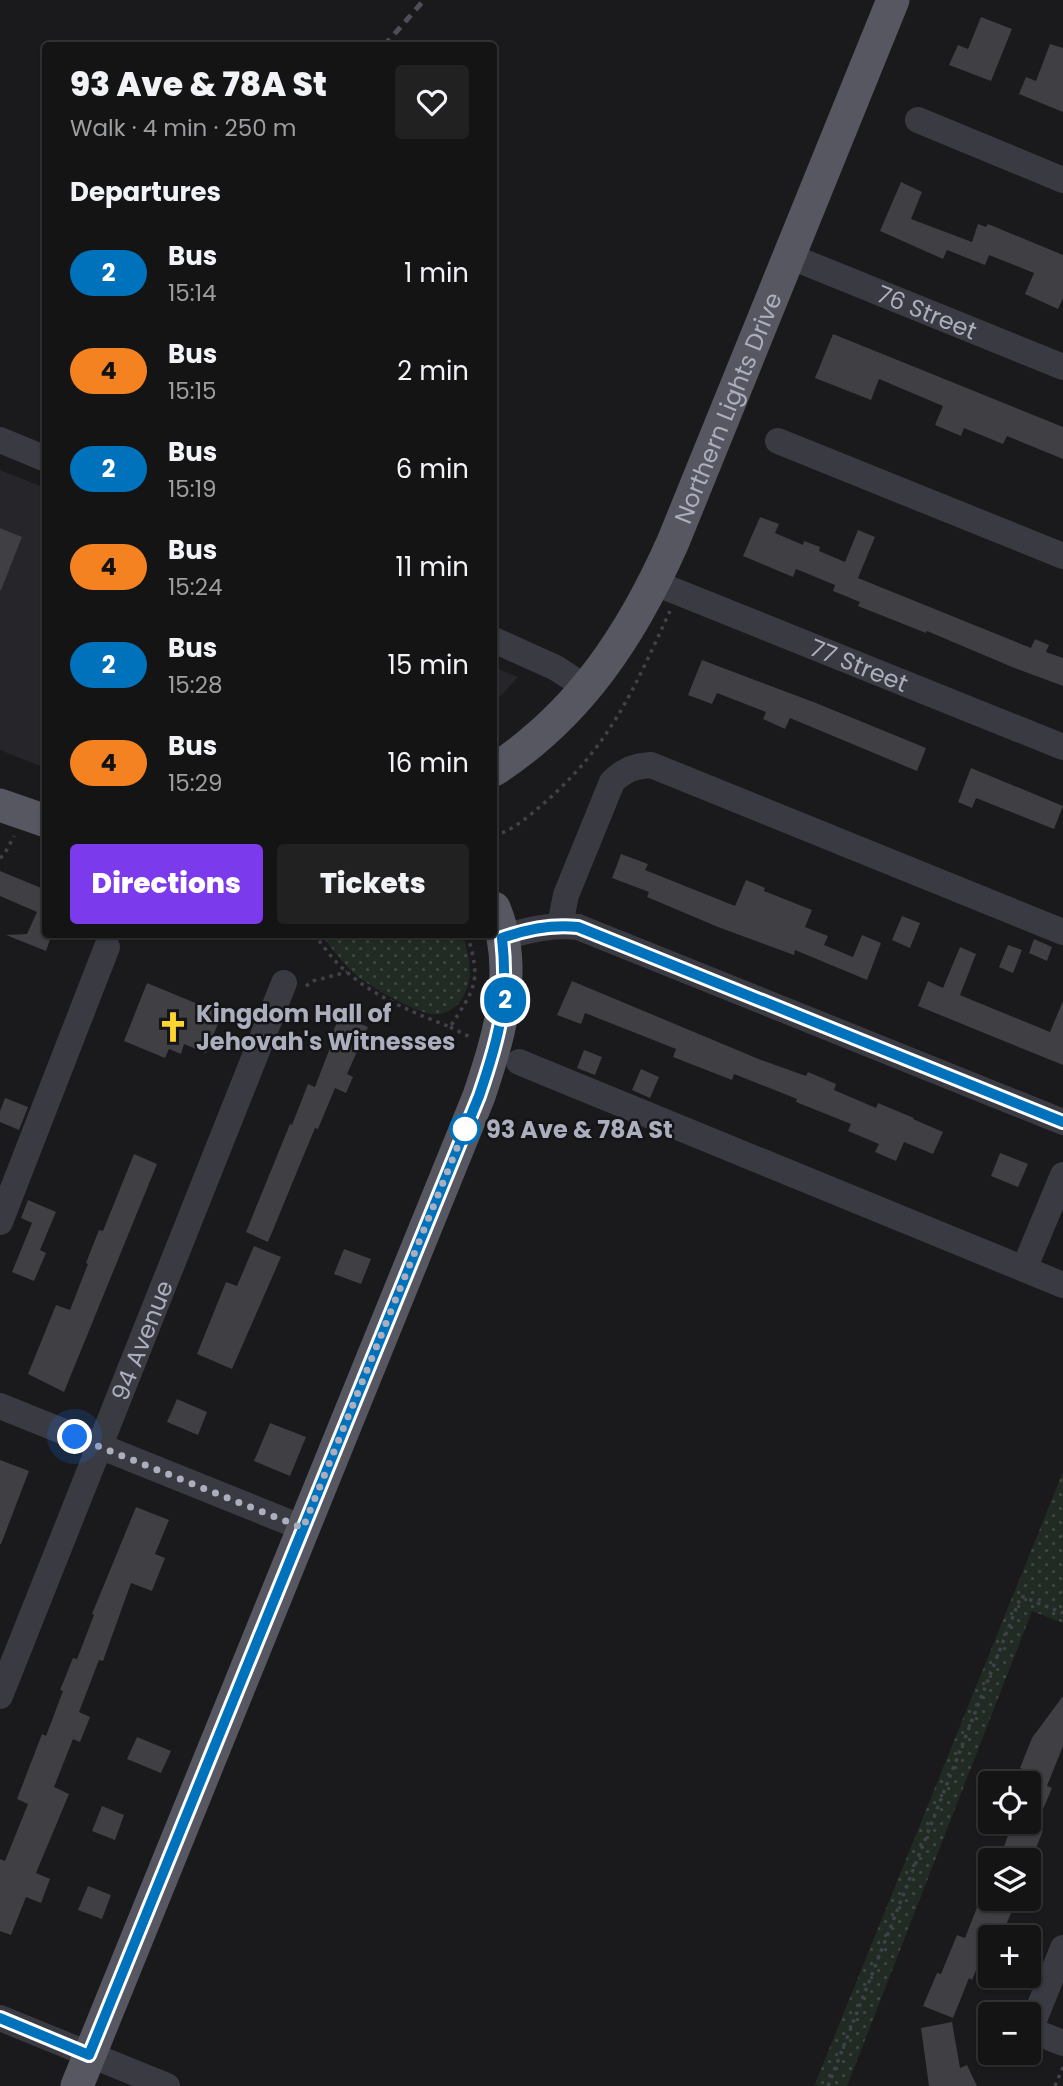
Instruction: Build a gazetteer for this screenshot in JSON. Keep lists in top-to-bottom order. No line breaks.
{"streets":{"main road":["Northern Lights Drive"],"street":["76 Street","77 Street","94 Avenue"]},"crossings":[["76 Street","Northern Lights Drive"],["Northern Lights Drive","77 Street"]],"places":{"church":["Kingdom Hall of Jehovah's Witnesses"],"other":["93 Ave & 78A St"]},"lines":["bus line 2"],"page":{"on_map":"2","heading":[["93 Ave & 78A St","Walk · 4 min · 250 m"],"Departures"],"list":[{"mark":"2","name":"Bus","note":"15:14","value":"1 min"},{"mark":"4","name":"Bus","note":"15:15","value":"2 min"},{"mark":"2","name":"Bus","note":"15:19","value":"6 min"},{"mark":"4","name":"Bus","note":"15:24","value":"11 min"},{"mark":"2","name":"Bus","note":"15:28","value":"15 min"},{"mark":"4","name":"Bus","note":"15:29","value":"16 min"}],"buttons":["Directions","Tickets"],"map_buttons":["+","−"]}}
